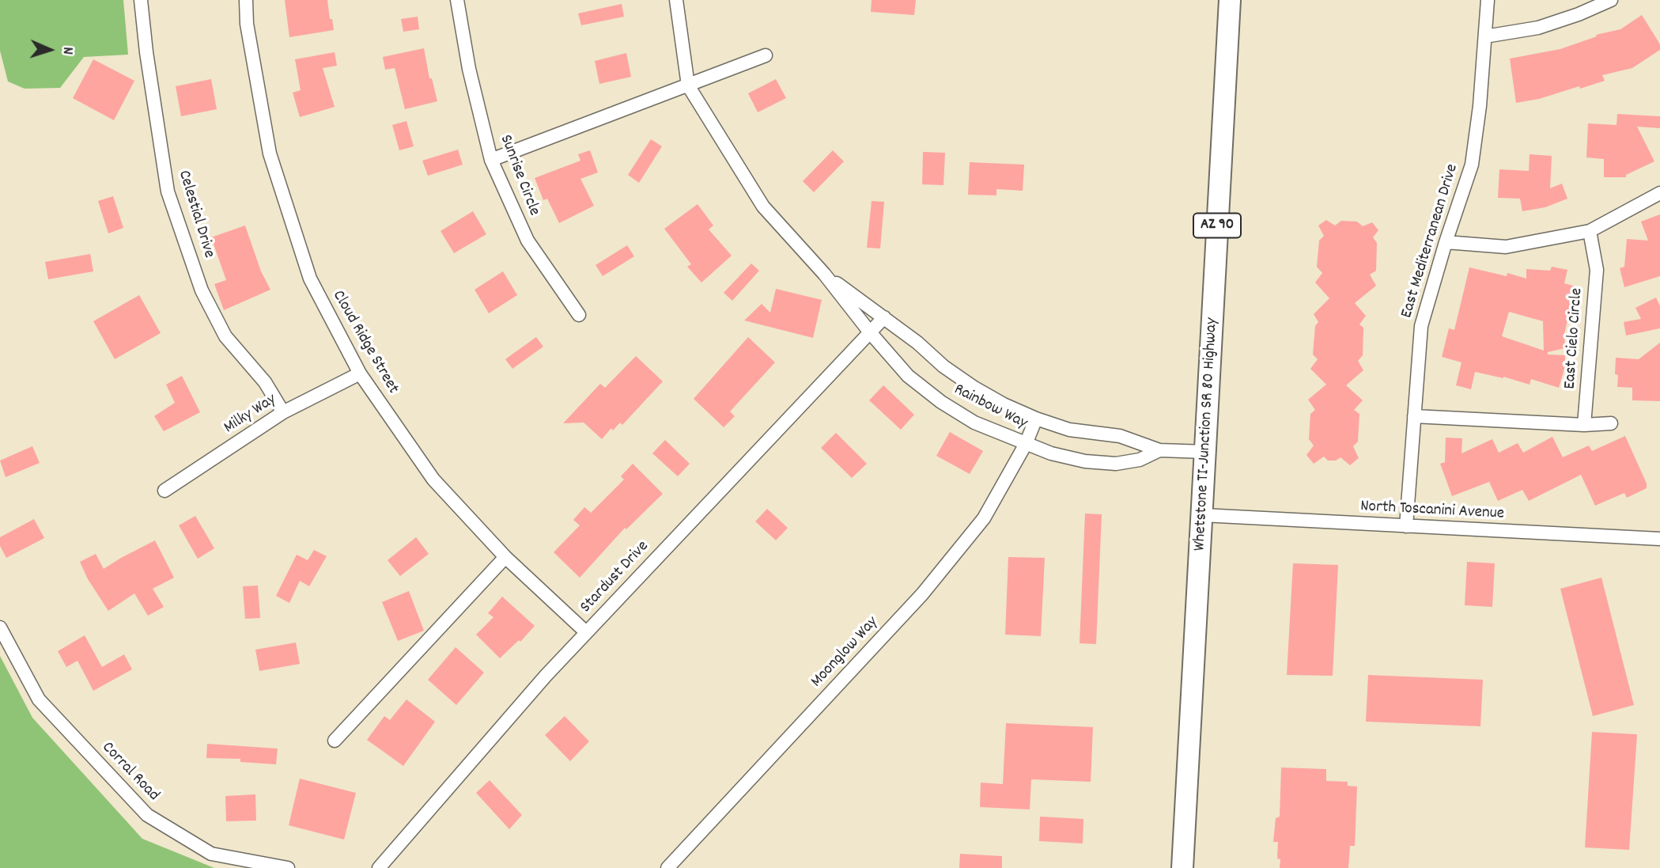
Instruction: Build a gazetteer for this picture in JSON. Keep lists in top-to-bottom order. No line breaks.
{"streets":{"highway":["AZ 90","Whetstone TI-Junction SR 80 Highway"],"street":["Sunrise Circle","Celestial Drive","East Mediterranean Drive","East Cielo Circle","Cloud Ridge Street","Rainbow Way","Milky Way","North Toscanini Avenue","Stardust Drive","Moonglow Way","Corral Road"]},"crossings":[["Celestial Drive","Milky Way"],["East Mediterranean Drive","North Toscanini Avenue"],["Cloud Ridge Street","Milky Way"],["Cloud Ridge Street","Stardust Drive"],["Rainbow Way","Whetstone TI-Junction SR 80 Highway"],["Rainbow Way","Stardust Drive"],["Rainbow Way","Moonglow Way"],["Whetstone TI-Junction SR 80 Highway","North Toscanini Avenue"]],"north":"right"}
